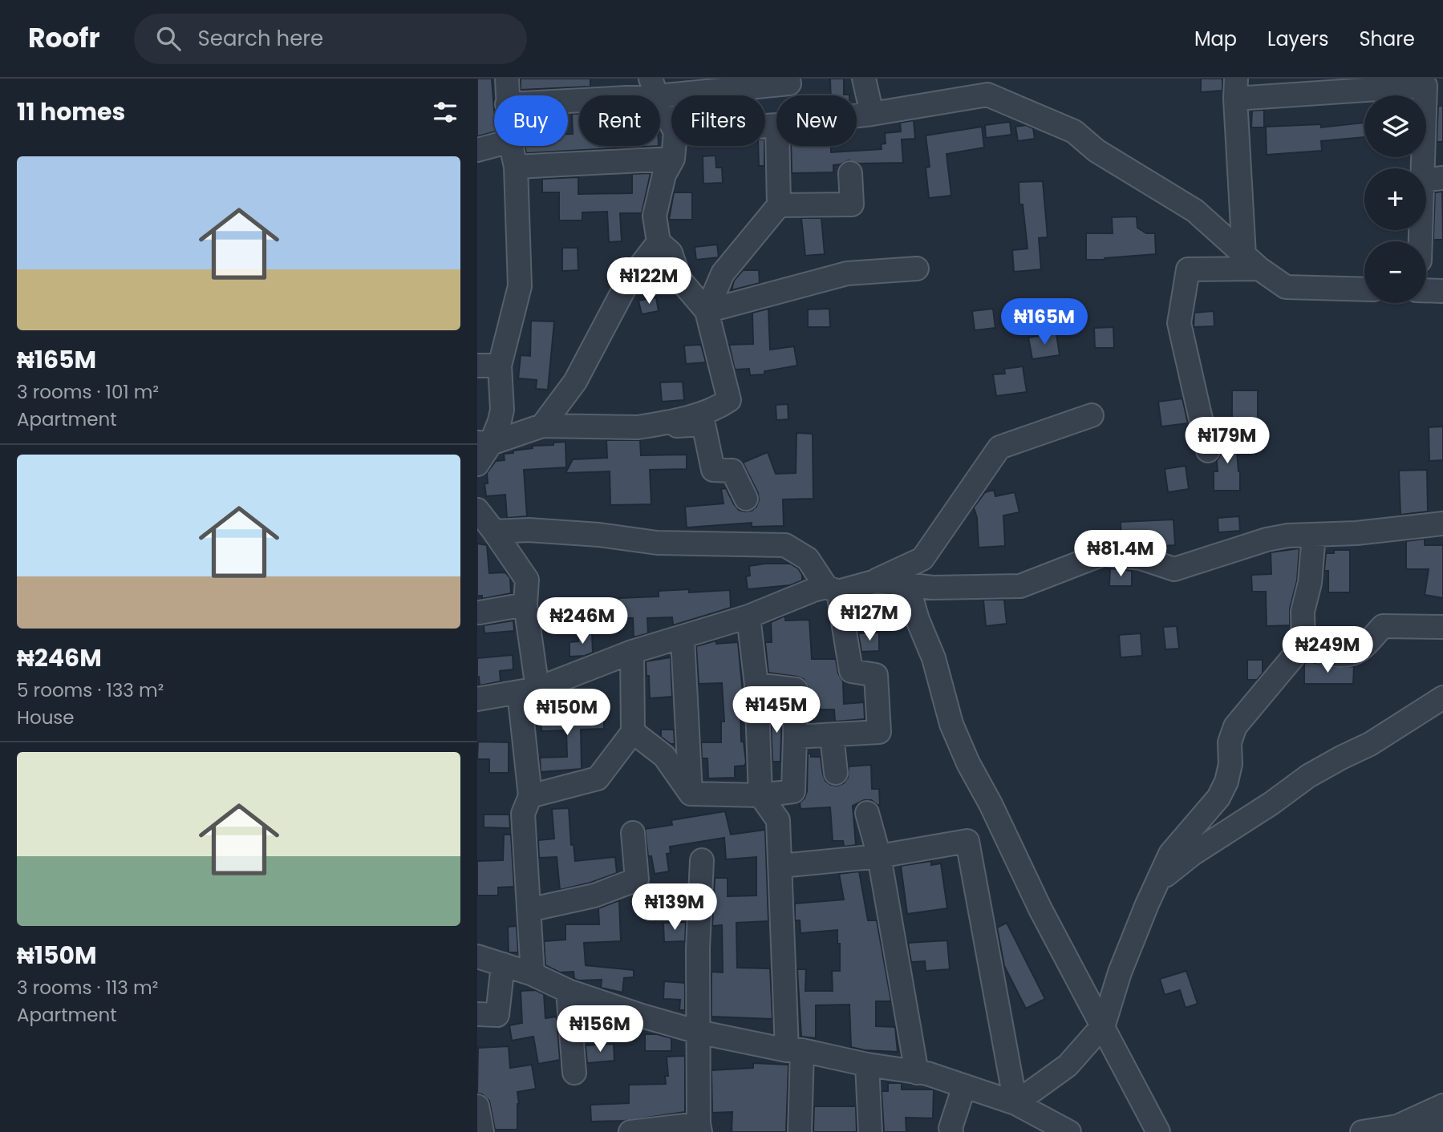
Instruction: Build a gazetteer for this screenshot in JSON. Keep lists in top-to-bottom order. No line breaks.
{"page":{"header":"Roofr","search":"Search here","nav":["Map","Layers","Share"],"heading":"11 homes","map_buttons":["+","−"],"chip":["Buy","Rent","Filters","New"],"list":[{"name":"₦165M","note":"3 rooms · 101 m² · Apartment"},{"name":"₦246M","note":"5 rooms · 133 m² · House"},{"name":"₦150M","note":"3 rooms · 113 m² · Apartment"}],"price":["₦122M","₦165M","₦179M","₦81.4M","₦127M","₦246M","₦249M","₦145M","₦150M","₦139M","₦156M"]}}
